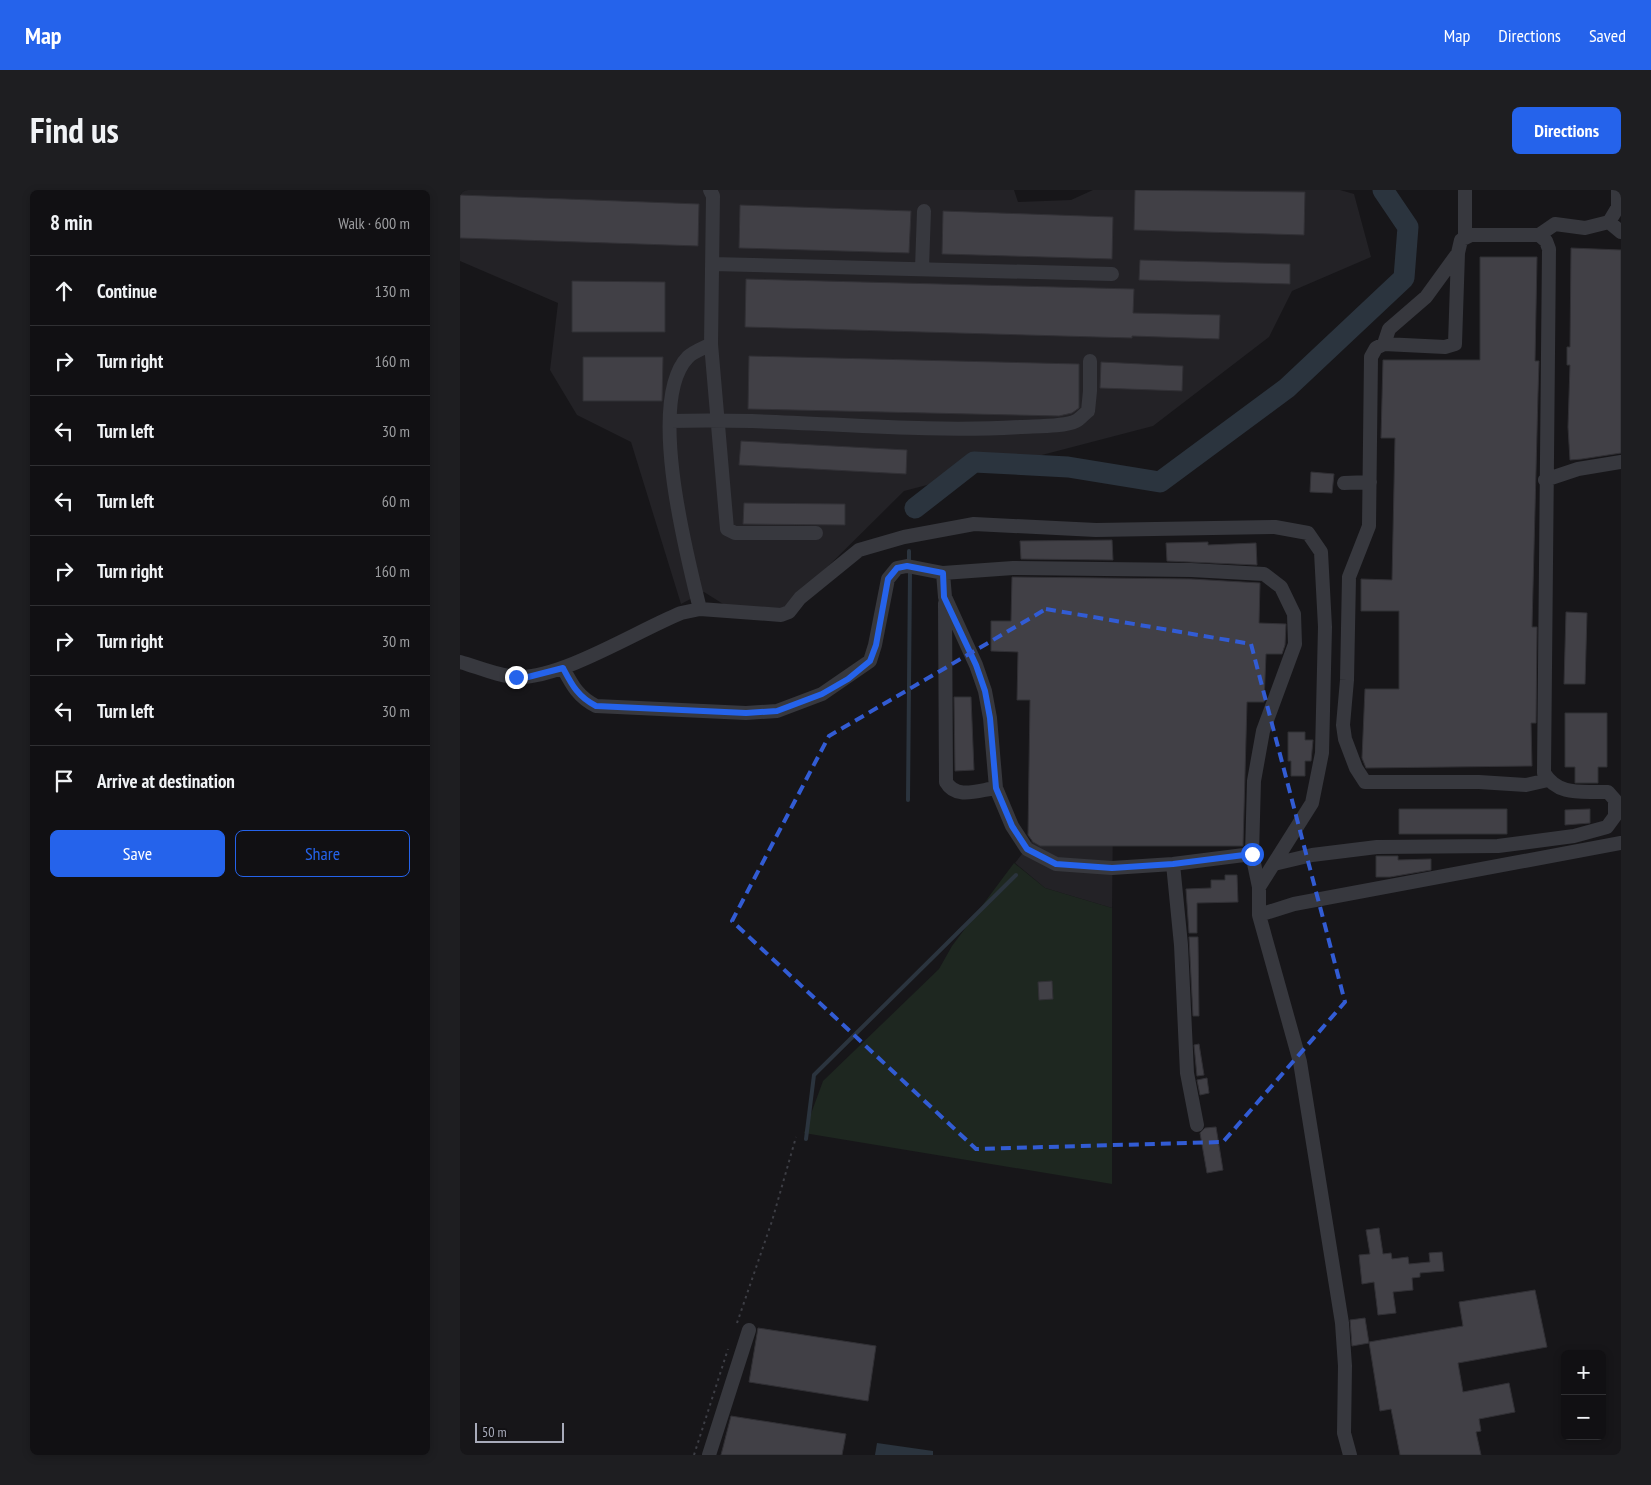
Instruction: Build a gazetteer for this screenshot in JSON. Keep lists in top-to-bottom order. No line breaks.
{"scale_bar":"50 m","page":{"header":"Map","nav":["Map","Directions","Saved"],"title":"Find us","buttons":["Directions",["Save","Share"]],"heading":["8 min","Walk · 600 m"],"list":[["Continue","130 m"],["Turn right","160 m"],["Turn left","30 m"],["Turn left","60 m"],["Turn right","160 m"],["Turn right","30 m"],["Turn left","30 m"],"Arrive at destination"],"map_buttons":["+","−"],"scale":"50 m"}}
